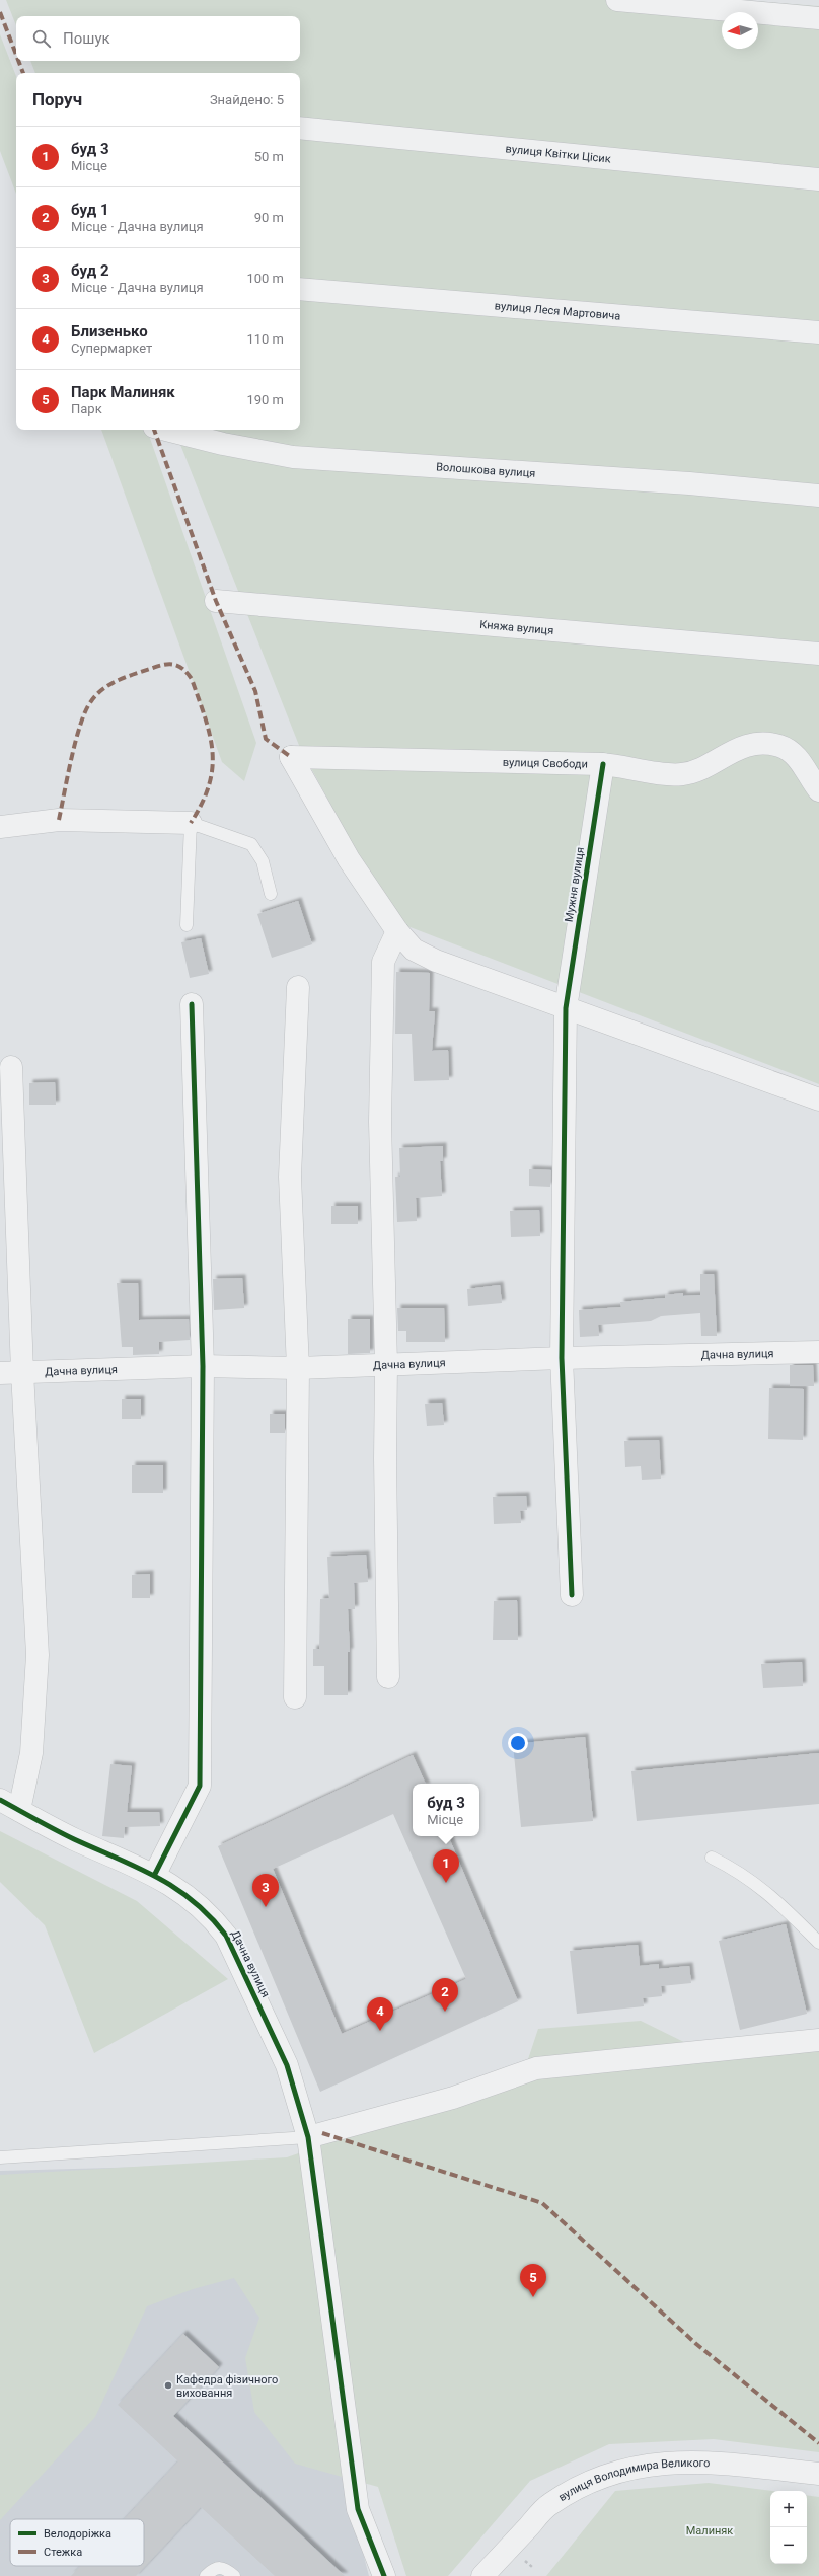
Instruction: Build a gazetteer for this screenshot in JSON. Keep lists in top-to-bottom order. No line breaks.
{"streets":{"street":["вулиця Квітки Цісик","вулиця Леся Мартовича","Волошкова вулиця","Княжа вулиця","вулиця Свободи","Мужня вулиця","Дачна вулиця","вулиця Володимира Великого"]},"crossings":[["вулиця Свободи","Мужня вулиця"],["Мужня вулиця","Дачна вулиця"]],"parks":["Малиняк"],"places":["Кафедра фізичного виховання"],"legend":["Велодоріжка","Стежка"],"north":"left","page":{"search":"Пошук","heading":["Поруч","Знайдено: 5"],"list":[{"mark":"1","name":"буд 3","note":"Місце","value":"50 m"},{"mark":"2","name":"буд 1","note":"Місце · Дачна вулиця","value":"90 m"},{"mark":"3","name":"буд 2","note":"Місце · Дачна вулиця","value":"100 m"},{"mark":"4","name":"Близенько","note":"Супермаркет","value":"110 m"},{"mark":"5","name":"Парк Малиняк","note":"Парк","value":"190 m"}],"popup":["буд 3","Місце"],"pins":["1","3","2","4","5"],"map_buttons":["+","−"]}}
